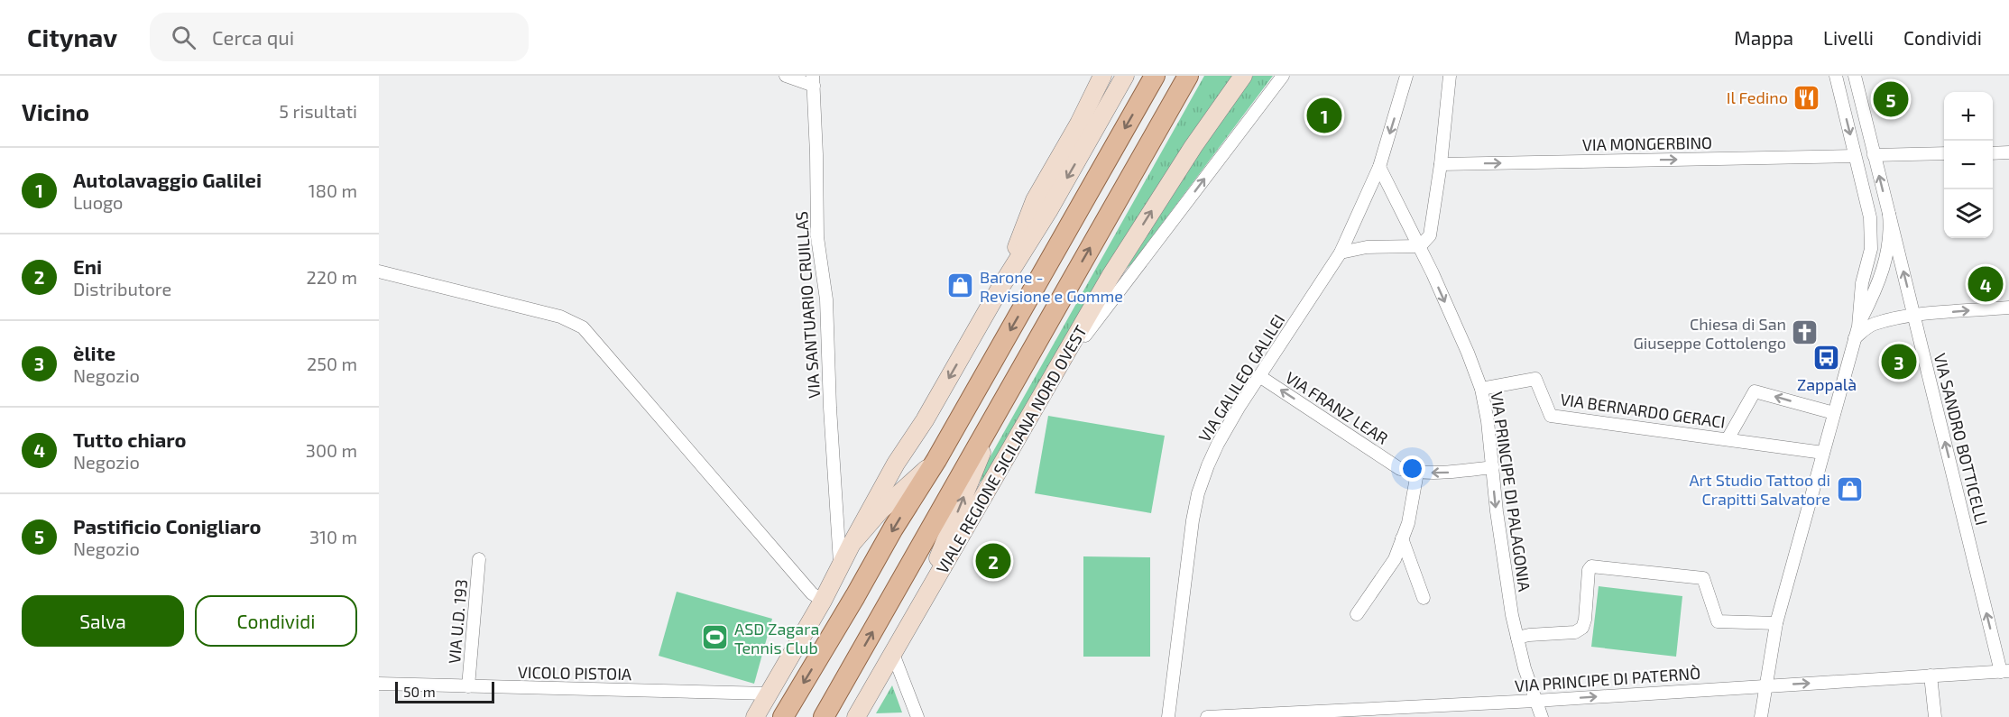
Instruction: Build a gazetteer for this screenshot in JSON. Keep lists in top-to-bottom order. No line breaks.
{"streets":{"main road":["VIALE REGIONE SICILIANA NORD OVEST"],"street":["VIA MONGERBINO","VIA SANTUARIO CRUILLAS","VIA GALILEO GALILEI","VIA FRANZ LEAR","VIA BERNARDO GERACI","VIA SANDRO BOTTICELLI","VIA PRINCIPE DI PALAGONIA","VIA U.D. 193","VICOLO PISTOIA","VIA PRINCIPE DI PATERNÒ"]},"crossings":[["VIA GALILEO GALILEI","VIA FRANZ LEAR"],["VIA GALILEO GALILEI","VIA PRINCIPE DI PALAGONIA"],["VIA FRANZ LEAR","VIA PRINCIPE DI PALAGONIA"],["VIA BERNARDO GERACI","VIA PRINCIPE DI PALAGONIA"],["VIA SANDRO BOTTICELLI","VIA PRINCIPE DI PATERNÒ"],["VIA PRINCIPE DI PALAGONIA","VIA PRINCIPE DI PATERNÒ"],["VIA U.D. 193","VICOLO PISTOIA"]],"one_way":["VIA MONGERBINO","VIA FRANZ LEAR","VIA PRINCIPE DI PALAGONIA","VIA PRINCIPE DI PATERNÒ"],"places":{"restaurant":["Il Fedino"],"shop":["Barone - Revisione e Gomme","Art Studio Tattoo di Crapitti Salvatore"],"church":["Chiesa di San Giuseppe Cottolengo"],"bus stop":["Zappalà"],"sports":["ASD Zagara Tennis Club"]},"scale_bar":"50 m","page":{"header":"Citynav","search":"Cerca qui","nav":["Mappa","Livelli","Condividi"],"heading":["Vicino","5 risultati"],"pins":["5","1","4","3","2"],"map_buttons":["+","−"],"list":[{"mark":"1","name":"Autolavaggio Galilei","note":"Luogo","value":"180 m"},{"mark":"2","name":"Eni","note":"Distributore","value":"220 m"},{"mark":"3","name":"èlite","note":"Negozio","value":"250 m"},{"mark":"4","name":"Tutto chiaro","note":"Negozio","value":"300 m"},{"mark":"5","name":"Pastificio Conigliaro","note":"Negozio","value":"310 m"}],"buttons":["Salva","Condividi"],"scale":"50 m"}}
